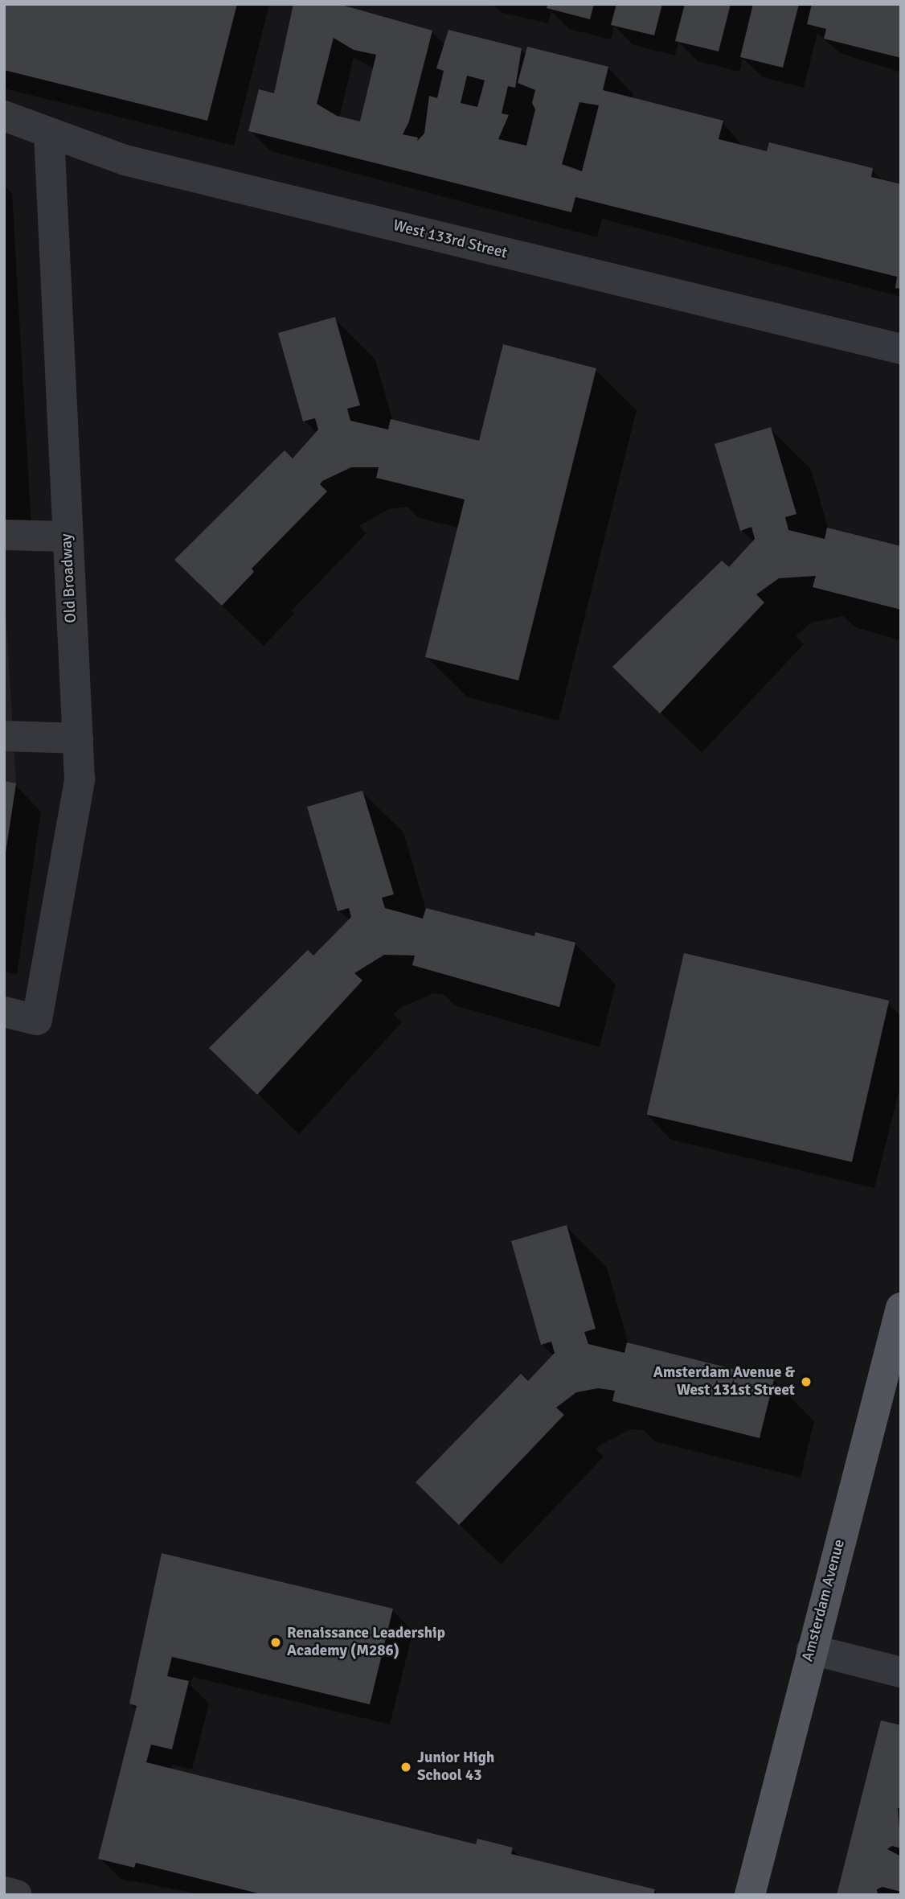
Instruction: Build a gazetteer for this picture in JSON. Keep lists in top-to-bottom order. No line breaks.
{"streets":{"main road":["Amsterdam Avenue"],"street":["West 133rd Street","Old Broadway"]},"crossings":[["West 133rd Street","Old Broadway"]],"places":["Amsterdam Avenue & West 131st Street","Renaissance Leadership Academy (M286)","Junior High School 43"]}
